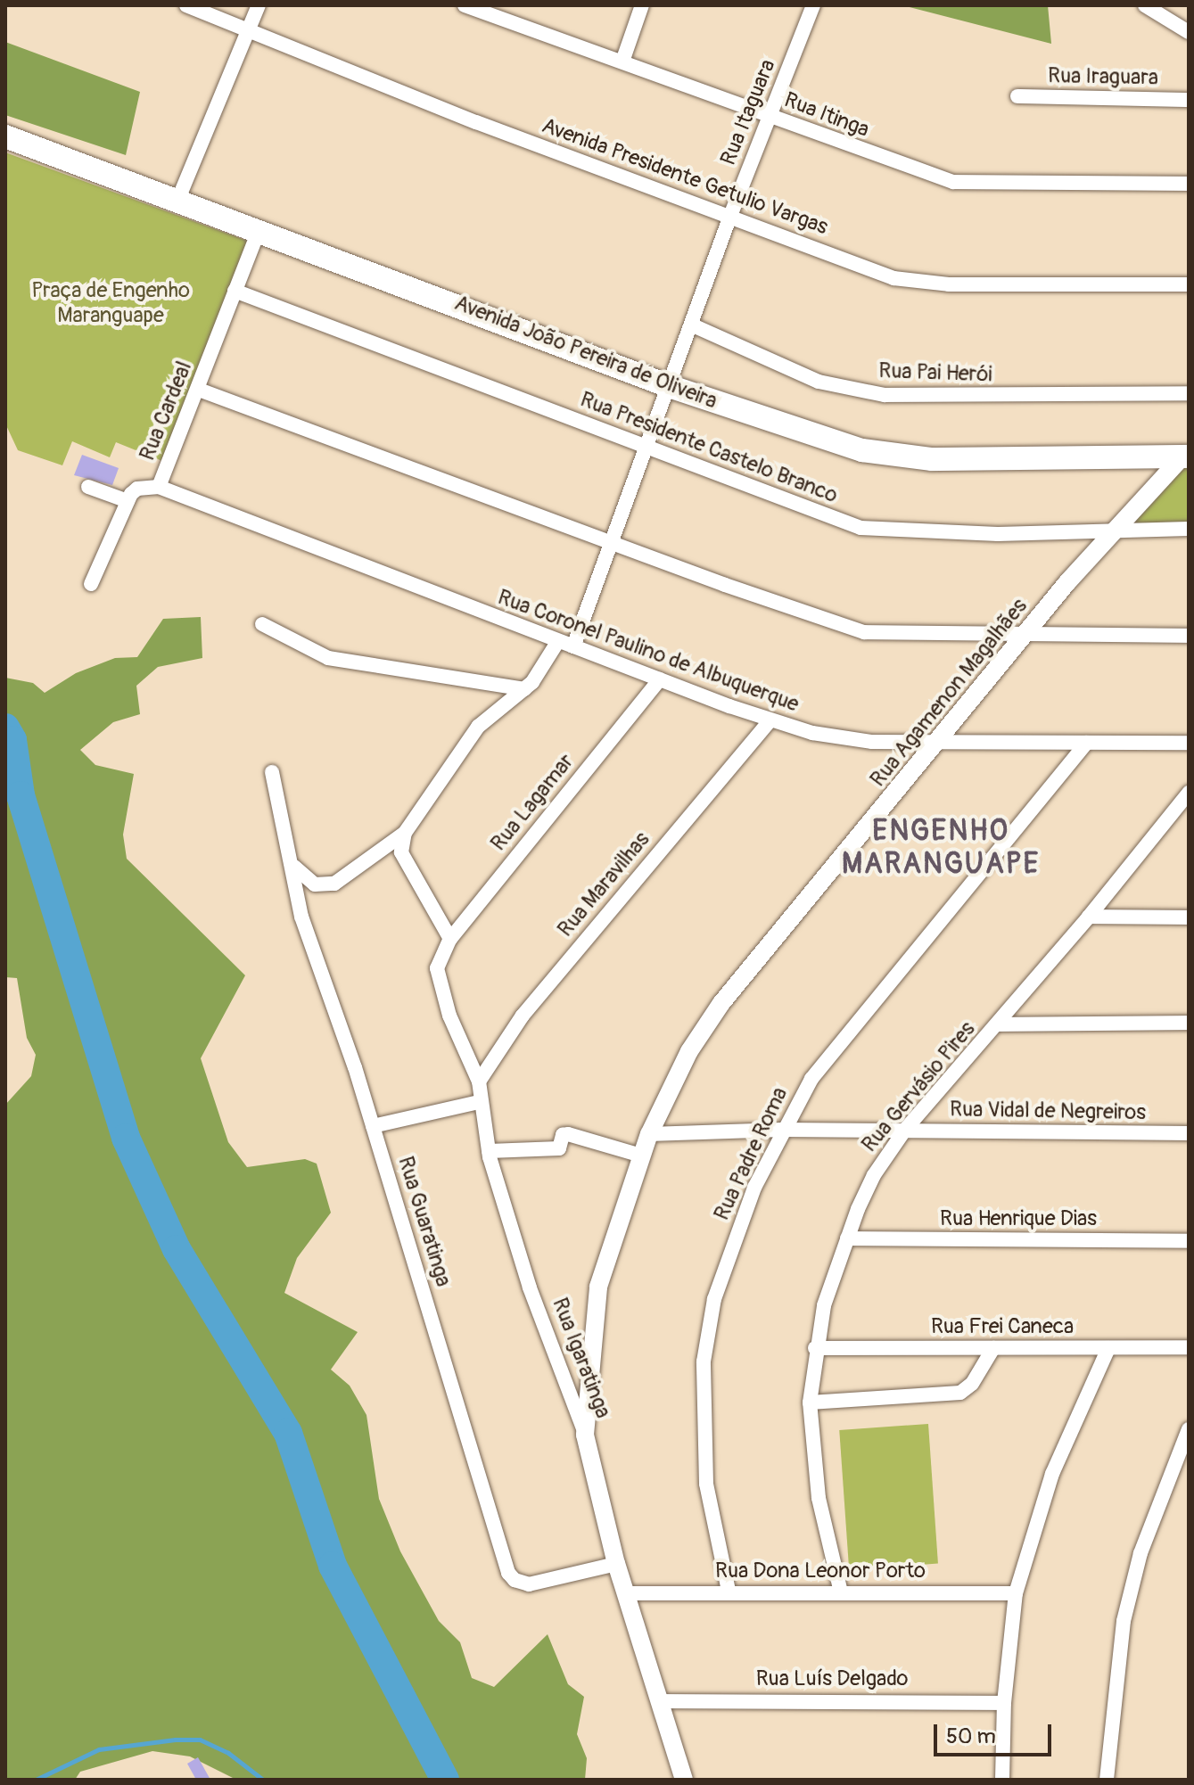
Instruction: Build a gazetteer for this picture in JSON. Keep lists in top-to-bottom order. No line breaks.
{"streets":{"main road":["Avenida João Pereira de Oliveira"],"street":["Rua Iraguara","Rua Itaguara","Rua Itinga","Avenida Presidente Getulio Vargas","Rua Pai Herói","Rua Cardeal","Rua Presidente Castelo Branco","Rua Coronel Paulino de Albuquerque","Rua Agamenon Magalhães","Rua Lagamar","Rua Maravilhas","Rua Gervásio Pires","Rua Vidal de Negreiros","Rua Padre Roma","Rua Henrique Dias","Rua Guaratinga","Rua Frei Caneca","Rua Igaratinga","Rua Dona Leonor Porto","Rua Luís Delgado"]},"crossings":[["Rua Itaguara","Rua Itinga"],["Rua Itaguara","Avenida Presidente Getulio Vargas"],["Rua Itaguara","Avenida João Pereira de Oliveira"],["Rua Itaguara","Rua Pai Herói"],["Rua Itaguara","Rua Presidente Castelo Branco"],["Rua Itaguara","Rua Coronel Paulino de Albuquerque"],["Avenida João Pereira de Oliveira","Rua Cardeal"],["Avenida João Pereira de Oliveira","Rua Agamenon Magalhães"],["Rua Cardeal","Rua Presidente Castelo Branco"],["Rua Cardeal","Rua Coronel Paulino de Albuquerque"],["Rua Presidente Castelo Branco","Rua Agamenon Magalhães"],["Rua Coronel Paulino de Albuquerque","Rua Agamenon Magalhães"],["Rua Coronel Paulino de Albuquerque","Rua Lagamar"],["Rua Coronel Paulino de Albuquerque","Rua Maravilhas"],["Rua Coronel Paulino de Albuquerque","Rua Padre Roma"],["Rua Agamenon Magalhães","Rua Vidal de Negreiros"],["Rua Agamenon Magalhães","Rua Igaratinga"],["Rua Lagamar","Rua Igaratinga"],["Rua Maravilhas","Rua Igaratinga"],["Rua Gervásio Pires","Rua Vidal de Negreiros"],["Rua Gervásio Pires","Rua Henrique Dias"],["Rua Gervásio Pires","Rua Frei Caneca"],["Rua Gervásio Pires","Rua Dona Leonor Porto"],["Rua Vidal de Negreiros","Rua Padre Roma"],["Rua Padre Roma","Rua Dona Leonor Porto"],["Rua Guaratinga","Rua Igaratinga"],["Rua Igaratinga","Rua Dona Leonor Porto"],["Rua Igaratinga","Rua Luís Delgado"]],"districts":["ENGENHO MARANGUAPE"],"parks":["Praça de Engenho Maranguape"],"scale_bar":"50 m"}
